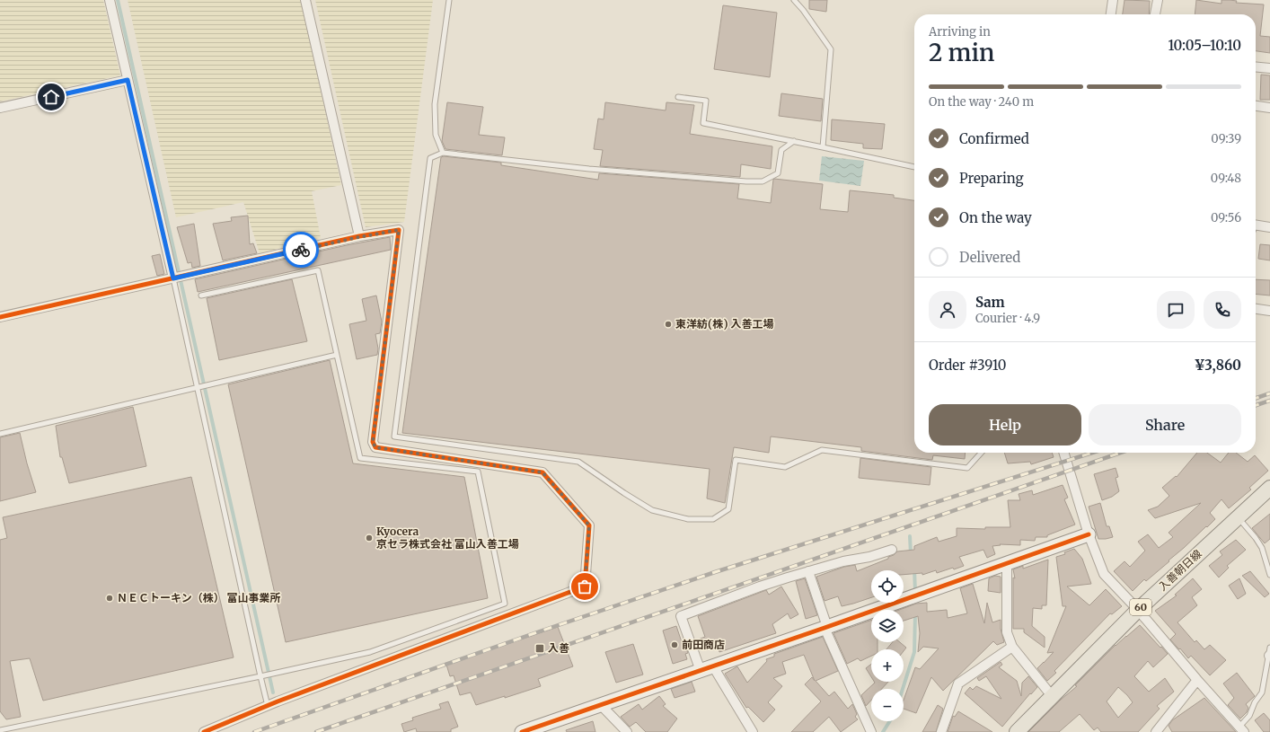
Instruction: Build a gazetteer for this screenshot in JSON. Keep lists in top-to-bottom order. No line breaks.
{"streets":{"main road":["入善朝日線","60"]},"places":{"other":["東洋紡(株) 入善工場","Kyocera 京セラ株式会社 富山入善工場","ＮＥＣトーキン（株） 富山事業所","前田商店"],"transit":["入善"]},"page":{"heading":["2 min","Arriving in","10:05–10:10"],"panel":["Sam","Courier · 4.9","Order #3910","¥3,860"],"bar":"On the way · 240 m","list":[["Confirmed","09:39"],["Preparing","09:48"],["On the way","09:56"],"Delivered"],"buttons":["Help","Share"],"map_buttons":["+","−"]}}
